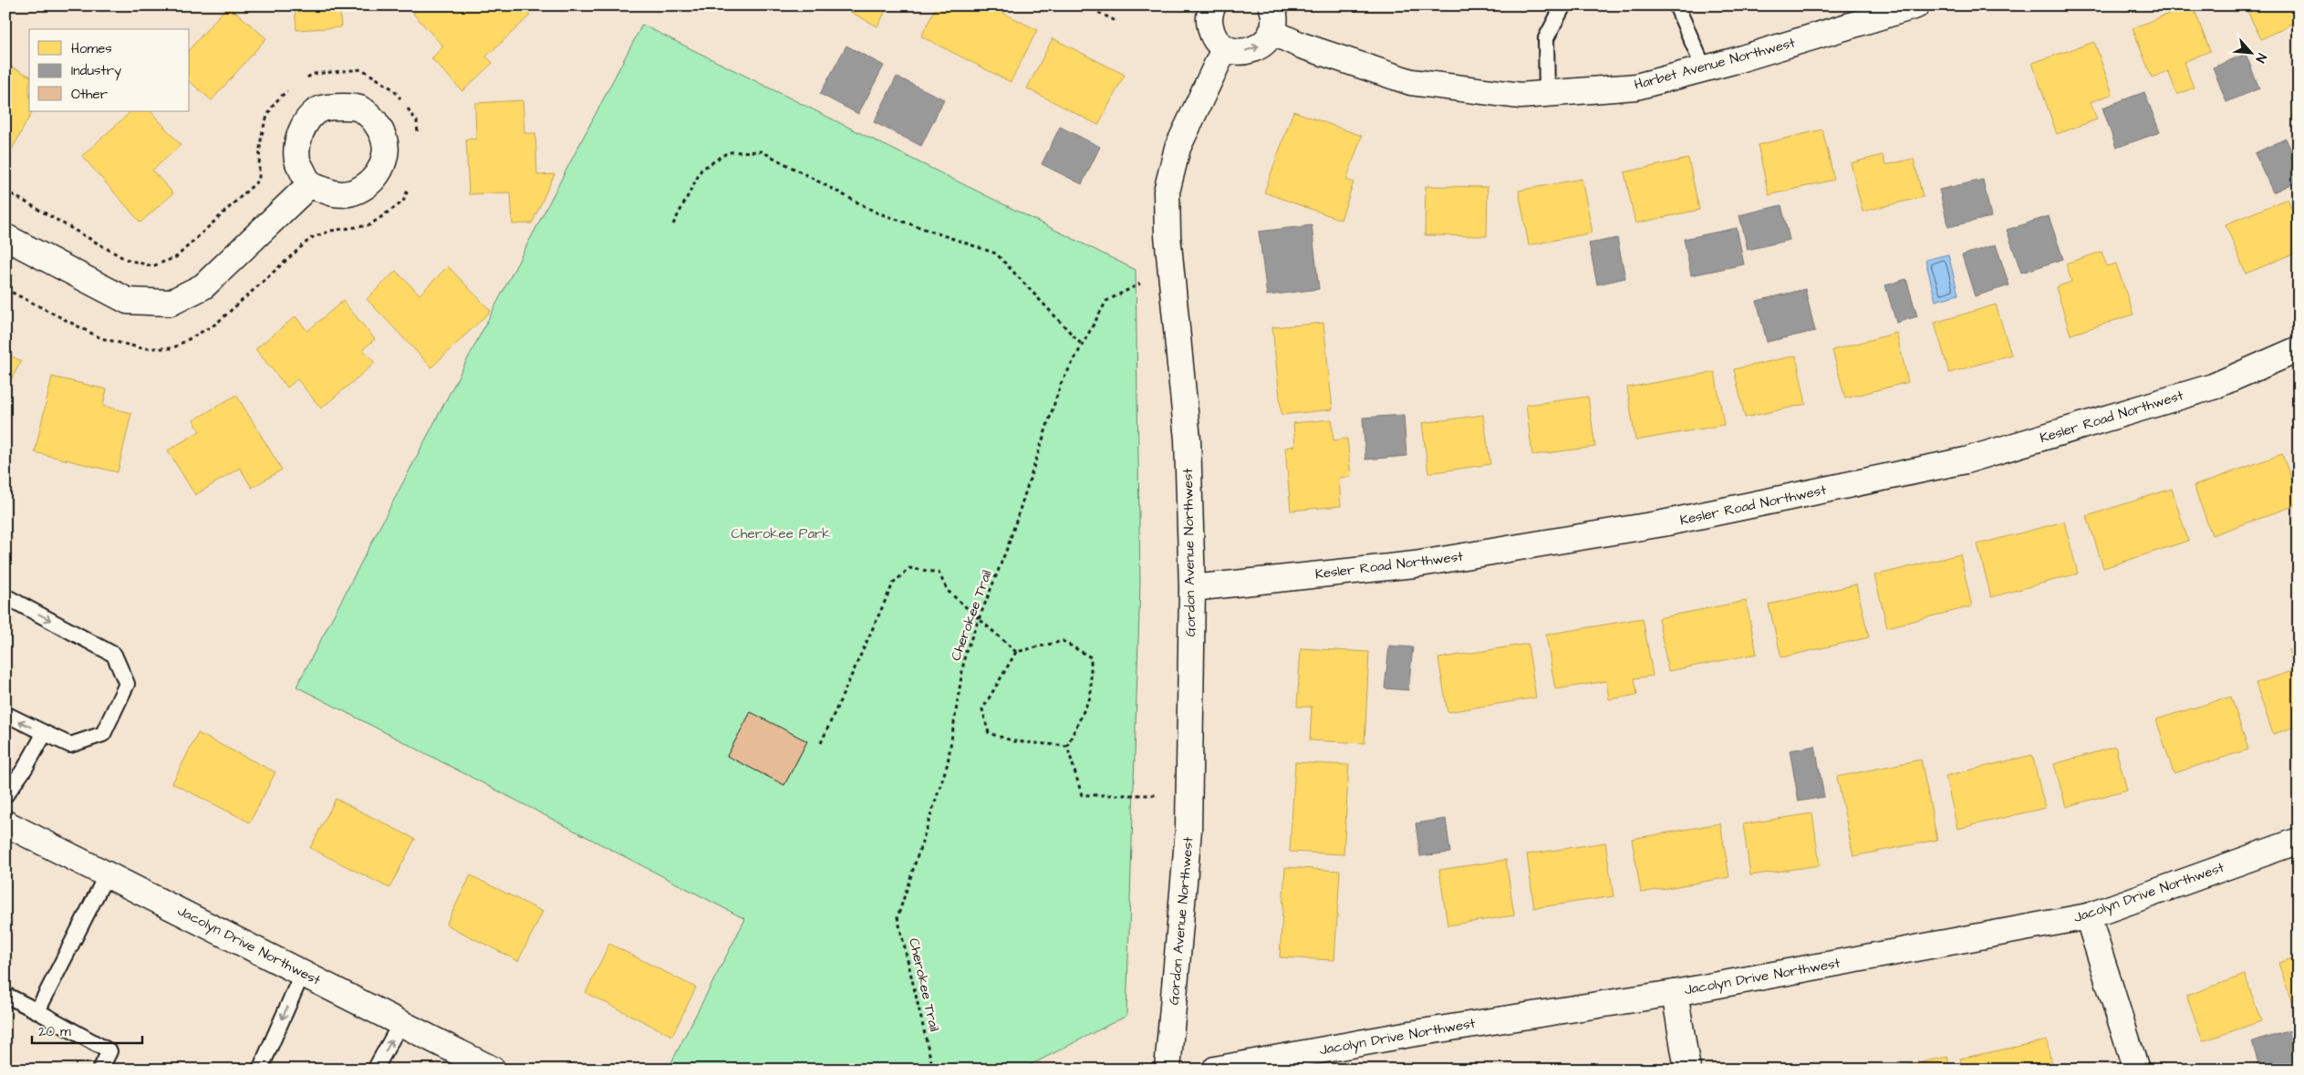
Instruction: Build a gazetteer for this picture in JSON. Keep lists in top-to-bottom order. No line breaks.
{"streets":{"street":["Harbet Avenue Northwest","Kesler Road Northwest","Gordon Avenue Northwest","Jacolyn Drive Northwest"],"path":["Cherokee Trail"]},"crossings":[["Kesler Road Northwest","Gordon Avenue Northwest"],["Gordon Avenue Northwest","Cherokee Trail"]],"parks":["Cherokee Park"],"legend":["Homes","Industry","Other"],"scale_bar":"20 m","north":"bottom right"}
